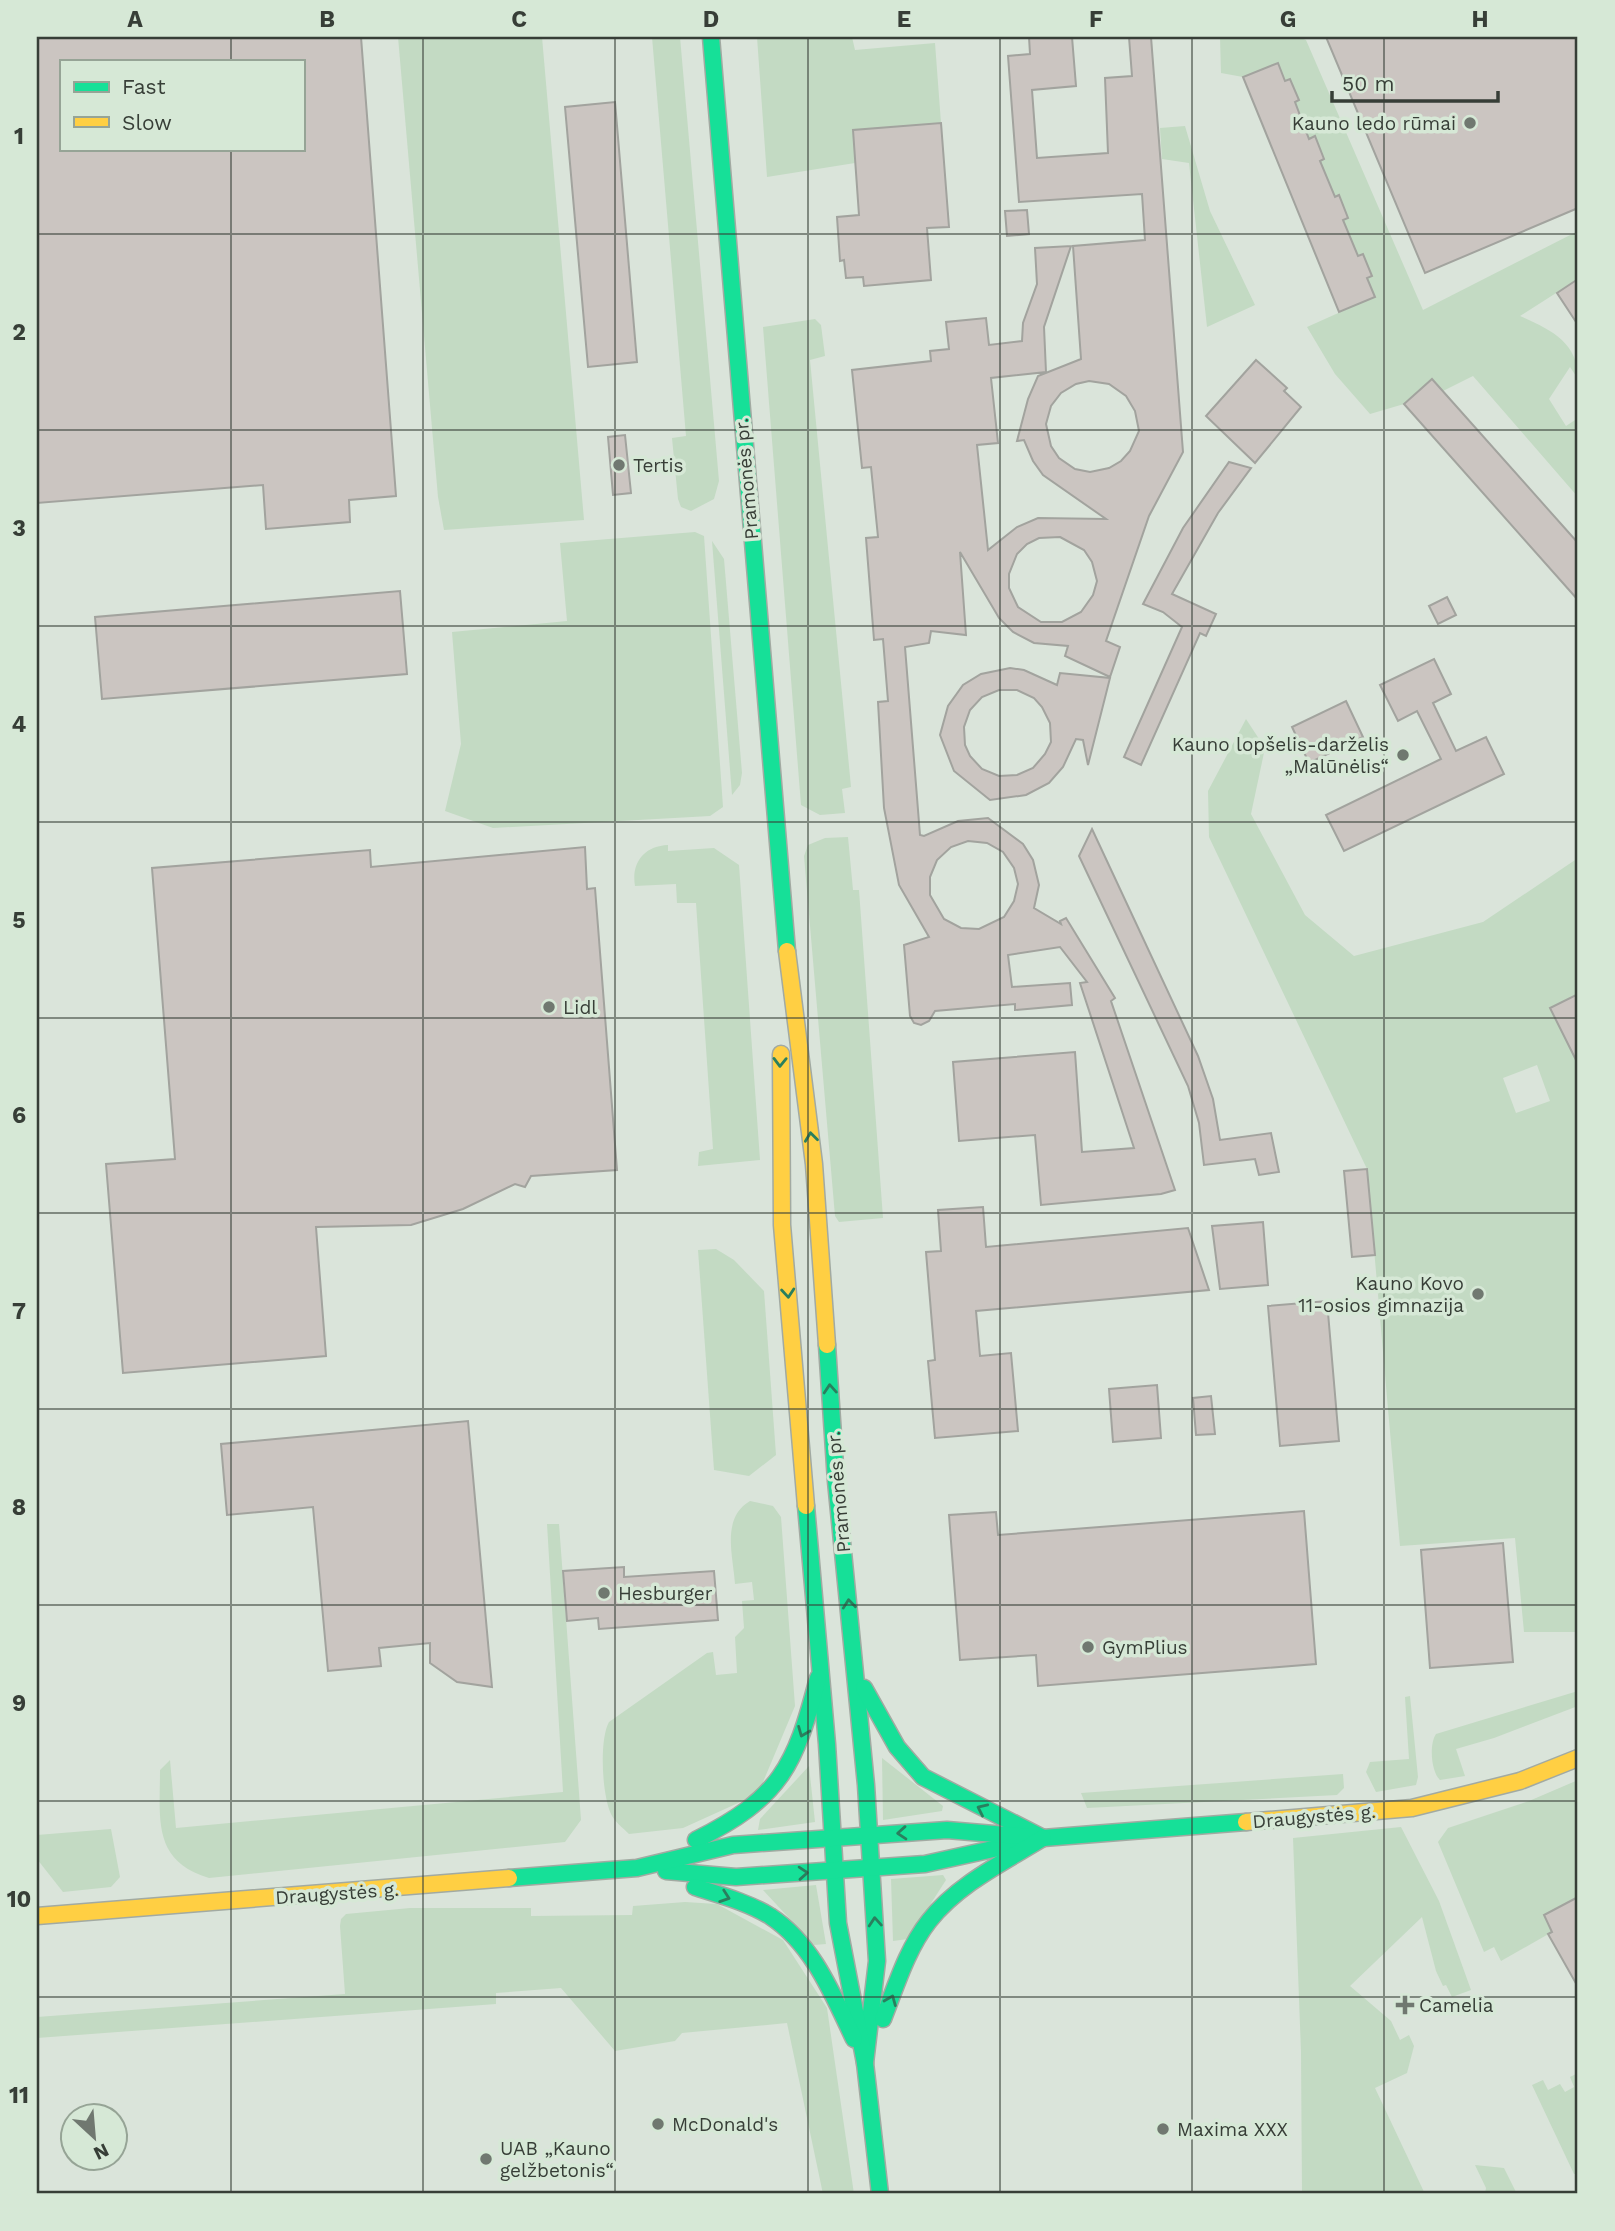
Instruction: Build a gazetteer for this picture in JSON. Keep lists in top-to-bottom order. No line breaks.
{"streets":{"main road":["Pramonės pr.","Draugystės g."]},"crossings":[["Pramonės pr.","Draugystės g."]],"places":{"other":["Kauno ledo rūmai","Tertis","Kauno lopšelis-darželis „Malūnėlis“","Lidl","Kauno Kovo 11-osios gimnazija","Hesburger","GymPlius","McDonald's","Maxima XXX","UAB „Kauno gelžbetonis“"],"health":["Camelia"]},"legend":["Fast","Slow"],"scale_bar":"50 m","north":"bottom right","grid":{"columns":["A","B","C","D","E","F","G","H"],"rows":["1","2","3","4","5","6","7","8","9","10","11"]}}
